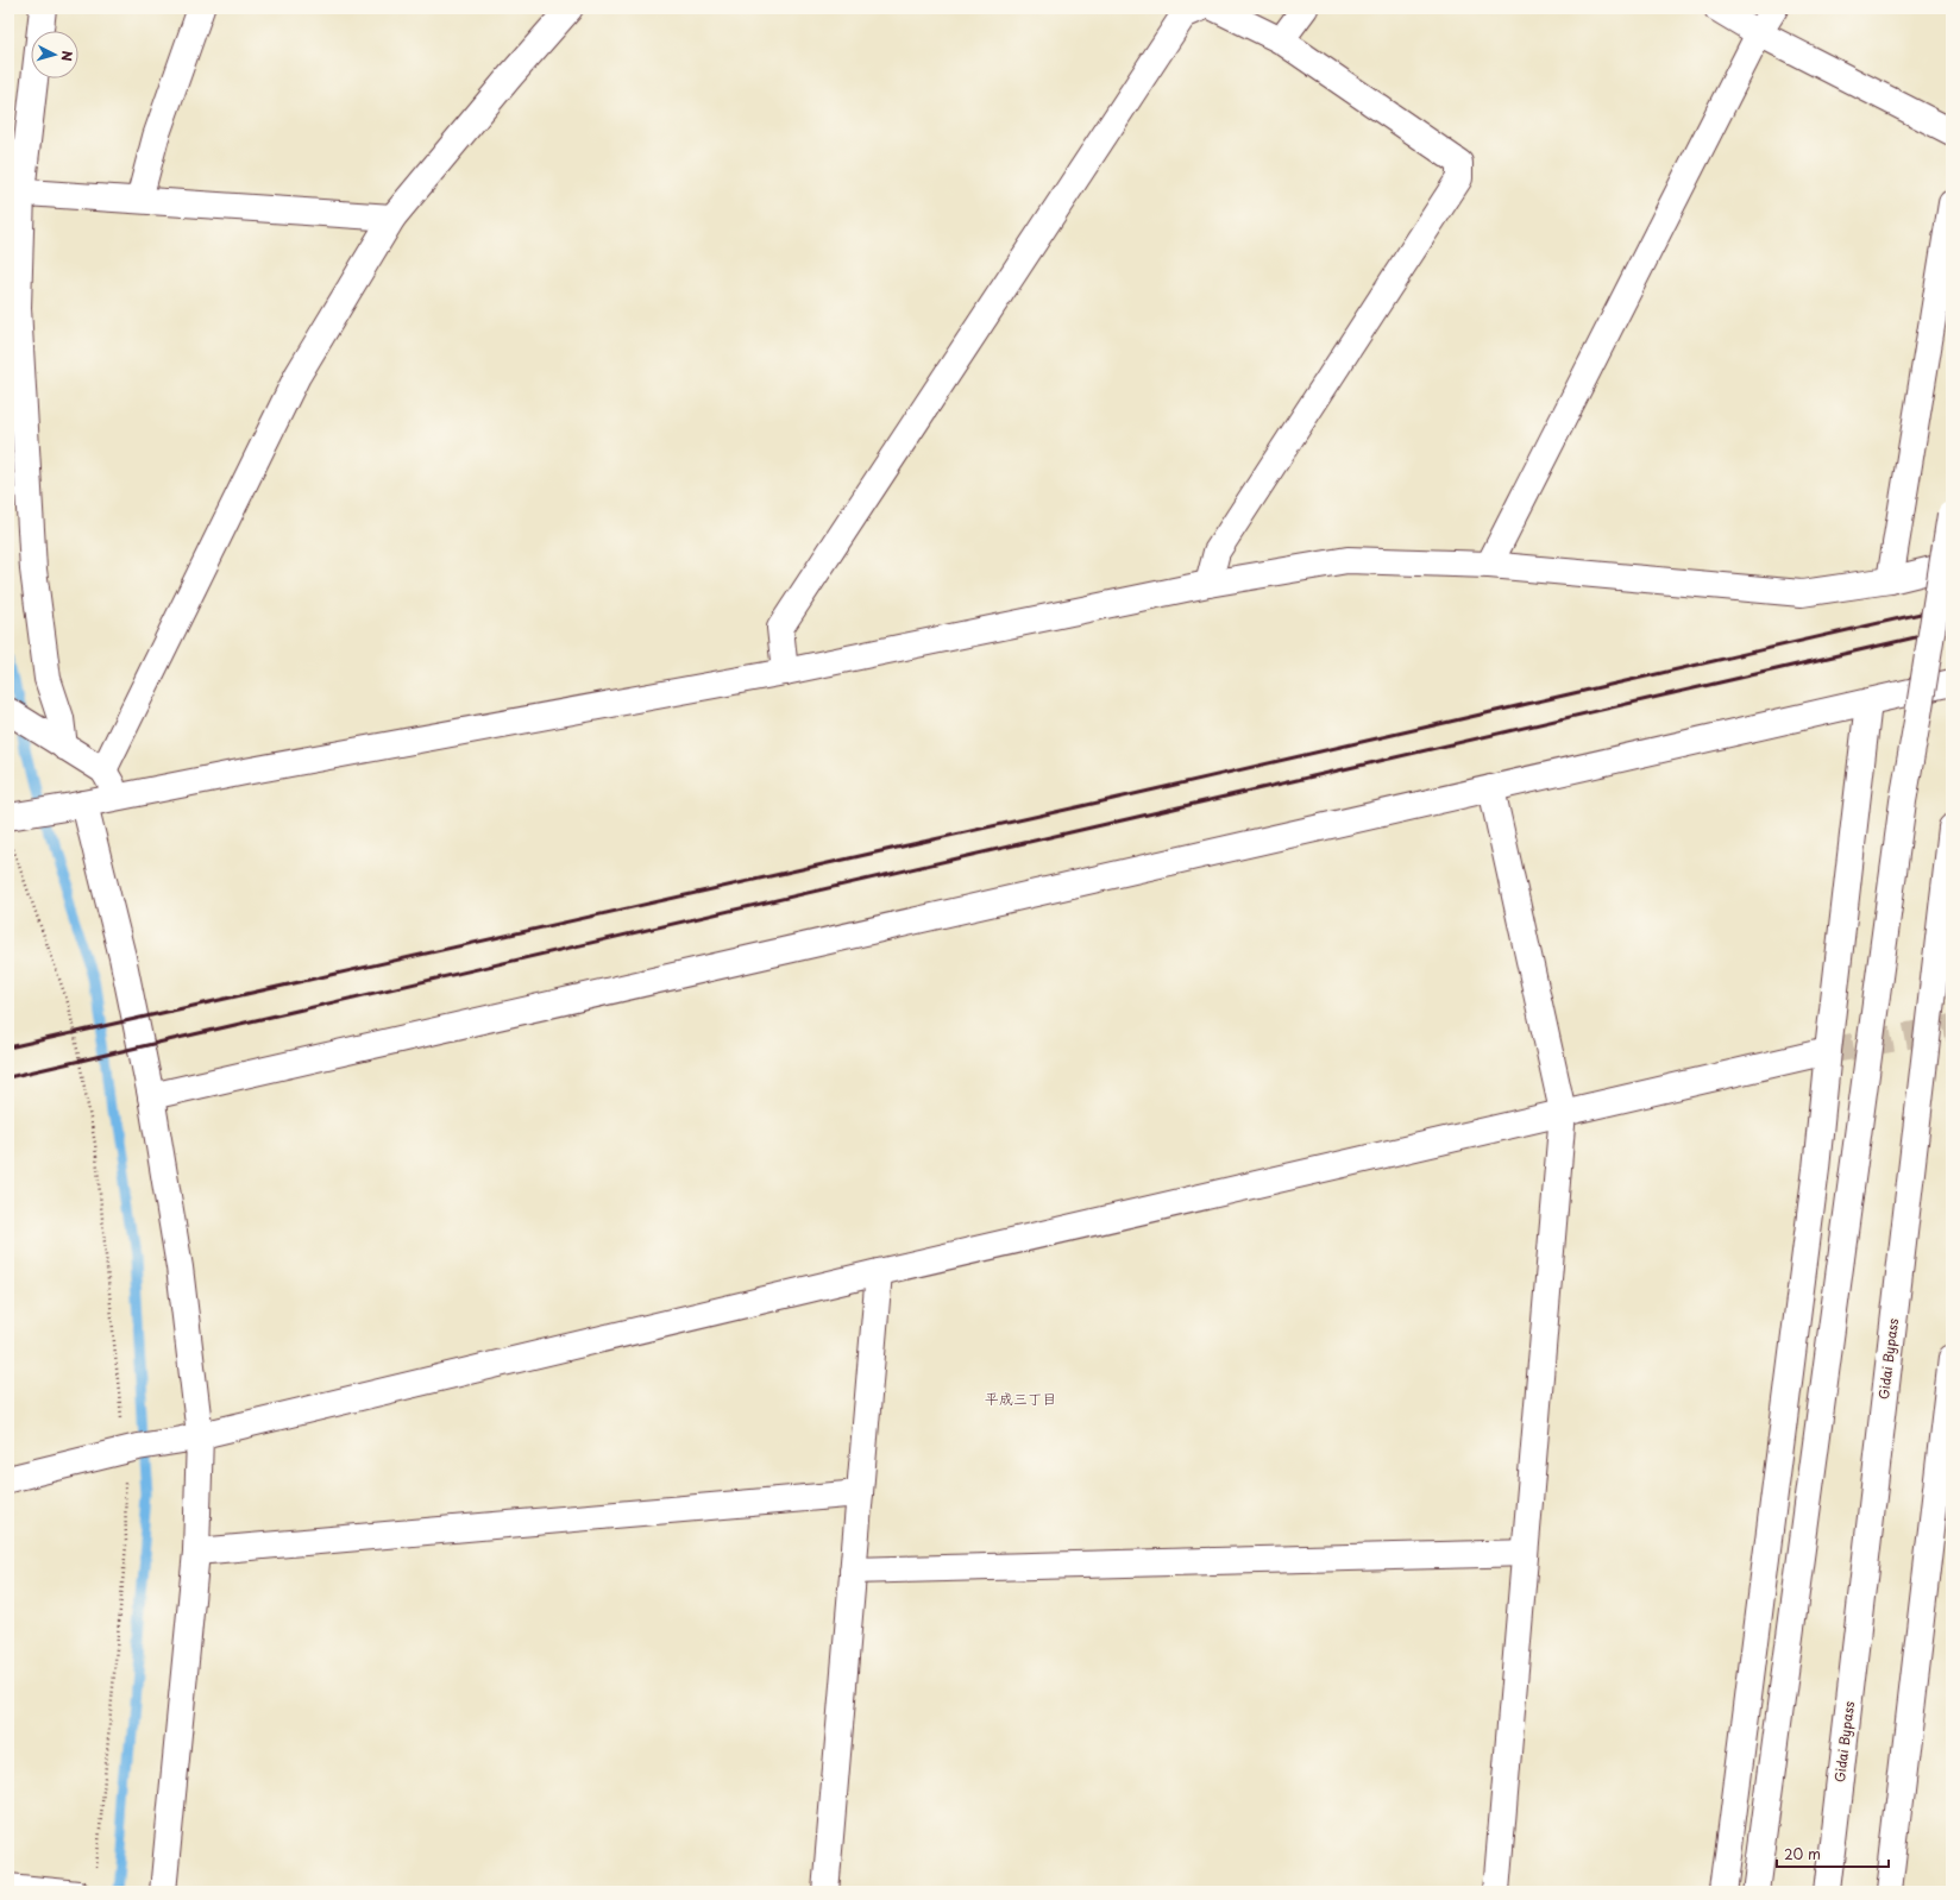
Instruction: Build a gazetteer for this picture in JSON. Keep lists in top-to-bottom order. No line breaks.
{"streets":{"main road":["Gidai Bypass"]},"districts":["平成三丁目"],"scale_bar":"20 m","north":"right"}
